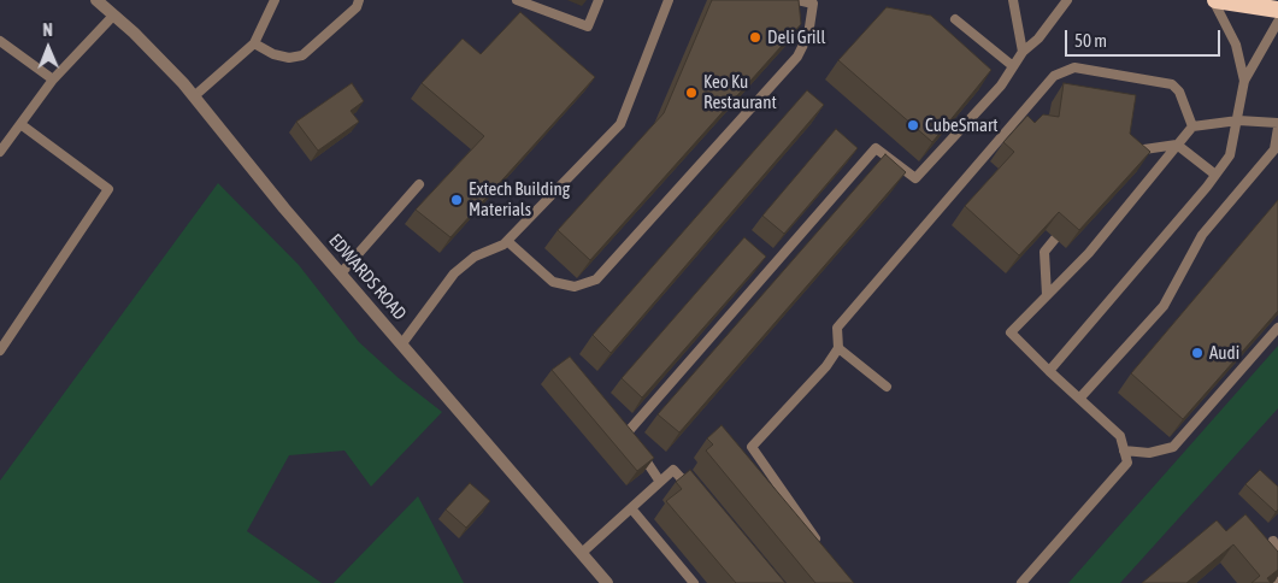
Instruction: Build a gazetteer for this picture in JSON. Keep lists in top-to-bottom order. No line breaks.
{"streets":{"street":["EDWARDS ROAD"]},"places":["Deli Grill","Keo Ku Restaurant","CubeSmart","Extech Building Materials","Audi"],"scale_bar":"50 m","north":"top"}
